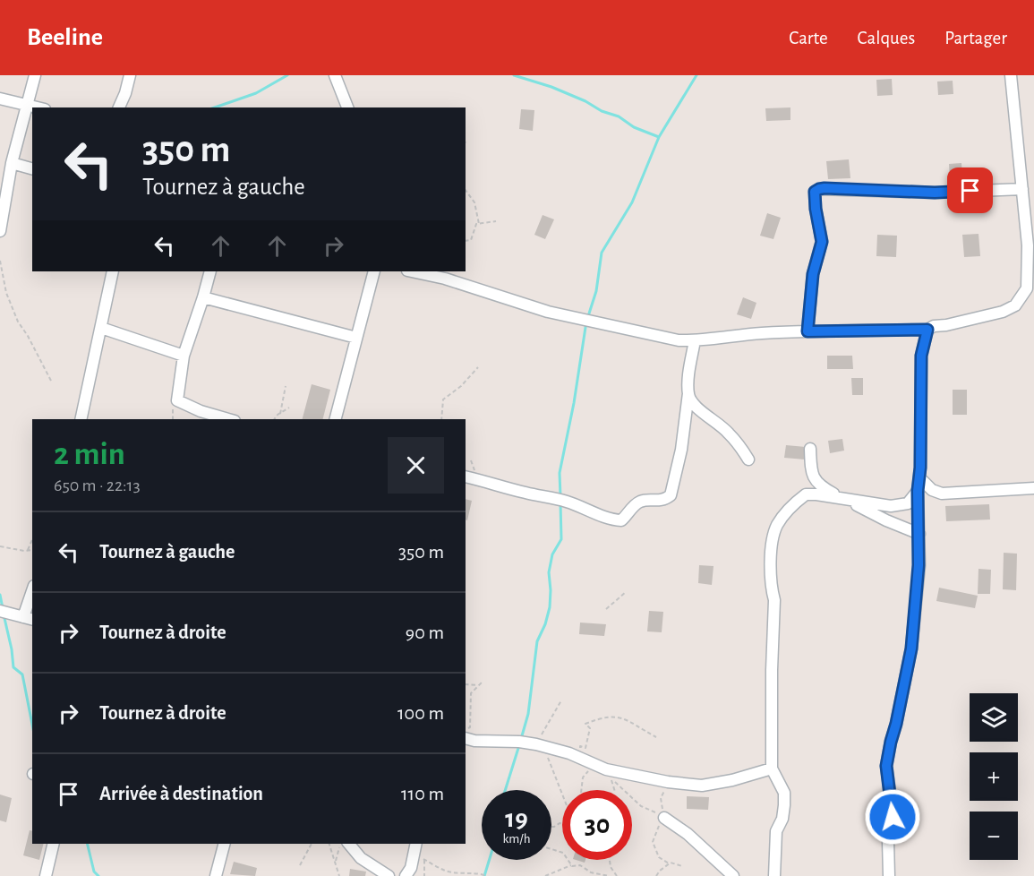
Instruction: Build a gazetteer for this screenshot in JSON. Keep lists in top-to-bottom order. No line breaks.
{"page":{"header":"Beeline","nav":["Carte","Calques","Partager"],"turn":["350 m","Tournez à gauche"],"heading":["2 min","650 m · 22:13"],"list":[{"name":"Tournez à gauche","value":"350 m"},{"name":"Tournez à droite","value":"90 m"},{"name":"Tournez à droite","value":"100 m"},{"name":"Arrivée à destination","value":"110 m"}],"map_buttons":["+","−"],"speed":"19 km/h","limit":"30"}}
